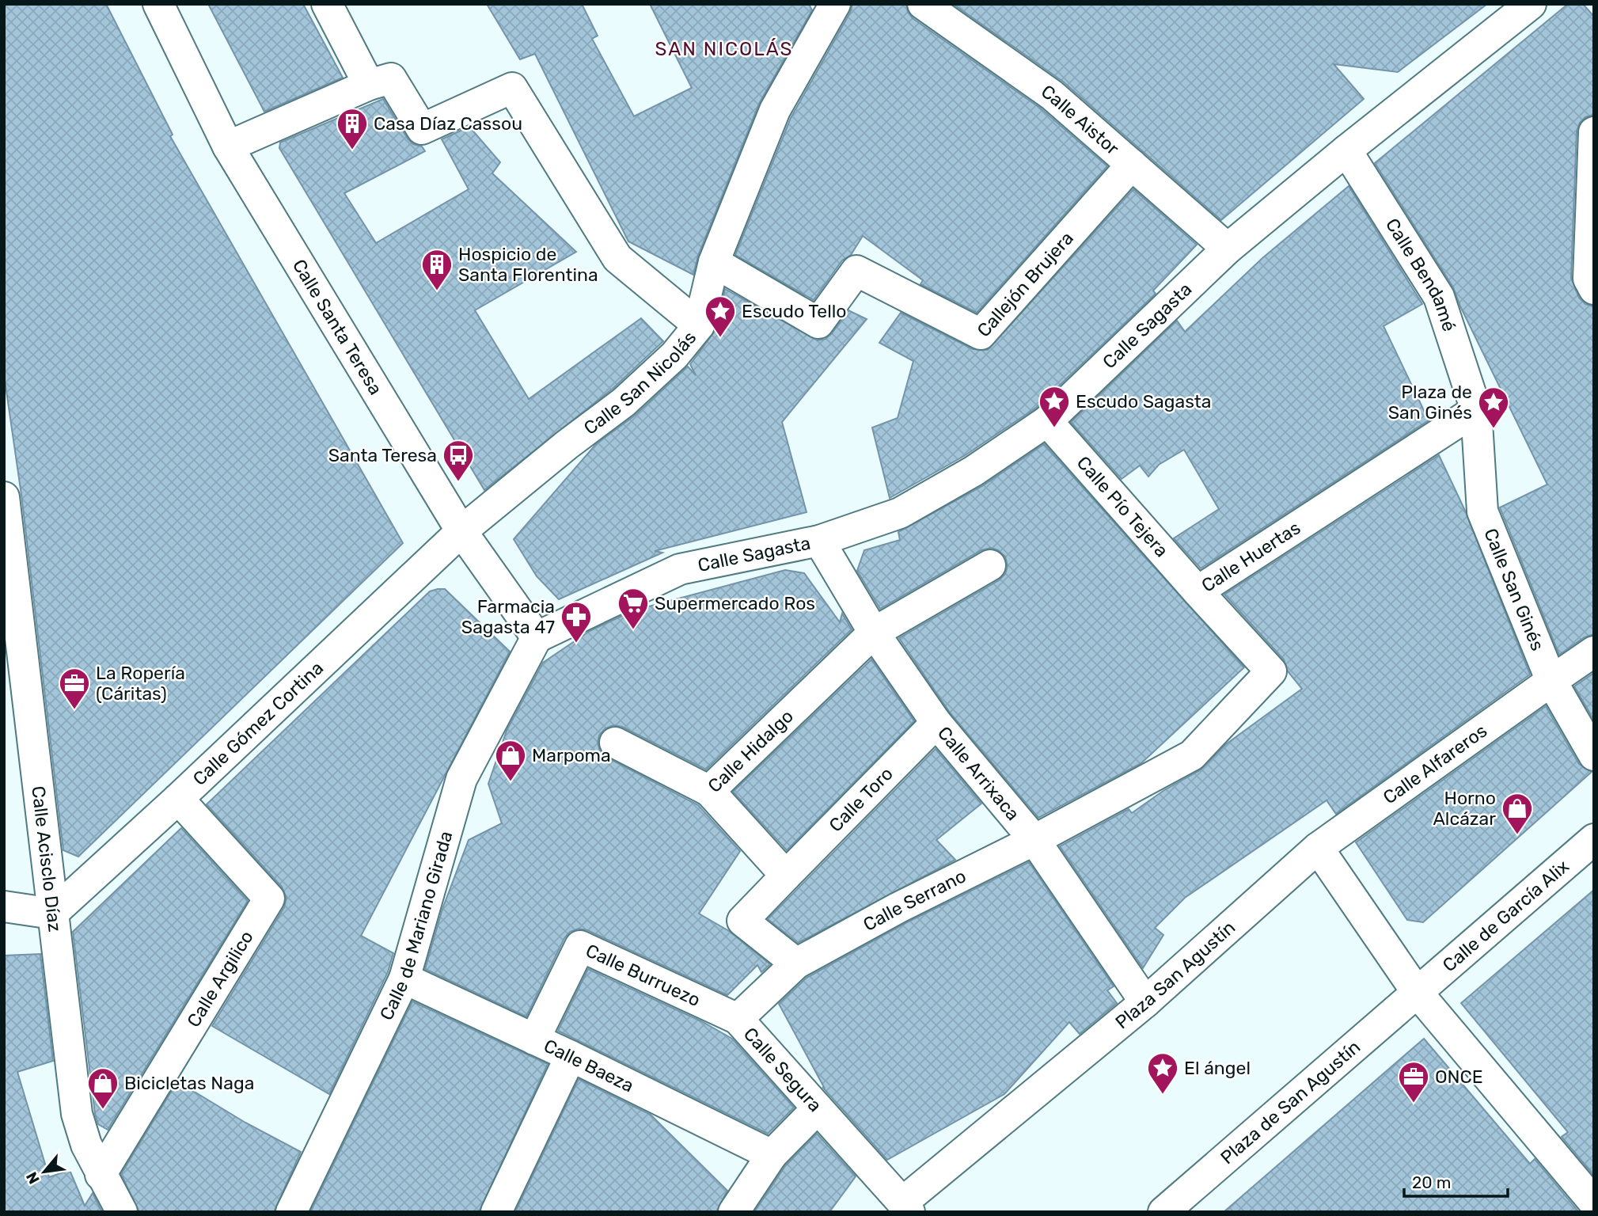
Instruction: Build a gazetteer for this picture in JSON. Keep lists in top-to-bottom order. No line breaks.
{"streets":{"street":["Calle Aistor","Calle Bendamé","Callejón Brujera","Calle Sagasta","Calle Santa Teresa","Calle San Nicolás","Calle Pío Tejera","Calle Huertas","Calle San Ginés","Calle Gómez Cortina","Calle Hidalgo","Calle Alfareros","Calle Arrixaca","Calle Toro","Calle Acisclo Díaz","Calle Serrano","Calle de García Alix","Calle de Mariano Girada","Plaza San Agustín","Calle Burruezo","Calle Argilico","Calle Baeza","Calle Segura","Plaza de San Agustín"]},"crossings":[["Calle Aistor","Callejón Brujera"],["Calle Aistor","Calle Sagasta"],["Calle Bendamé","Calle Sagasta"],["Calle Bendamé","Calle Huertas"],["Calle Bendamé","Calle San Ginés"],["Callejón Brujera","Calle San Nicolás"],["Calle Sagasta","Calle Santa Teresa"],["Calle Sagasta","Calle Pío Tejera"],["Calle Sagasta","Calle Arrixaca"],["Calle Sagasta","Calle de Mariano Girada"],["Calle Santa Teresa","Calle San Nicolás"],["Calle Santa Teresa","Calle Gómez Cortina"],["Calle Santa Teresa","Calle de Mariano Girada"],["Calle San Nicolás","Calle Gómez Cortina"],["Calle Pío Tejera","Calle Huertas"],["Calle Huertas","Calle San Ginés"],["Calle Huertas","Calle Arrixaca"],["Calle Huertas","Calle Serrano"],["Calle San Ginés","Calle Alfareros"],["Calle Gómez Cortina","Calle Acisclo Díaz"],["Calle Gómez Cortina","Calle Argilico"],["Calle Hidalgo","Calle Arrixaca"],["Calle Hidalgo","Calle Toro"],["Calle Alfareros","Plaza San Agustín"],["Calle Arrixaca","Calle Toro"],["Calle Arrixaca","Calle Serrano"],["Calle Arrixaca","Plaza San Agustín"],["Calle Acisclo Díaz","Calle Argilico"],["Calle Serrano","Calle Segura"],["Calle de García Alix","Plaza de San Agustín"],["Calle de Mariano Girada","Calle Baeza"],["Plaza San Agustín","Calle Segura"],["Calle Burruezo","Calle Baeza"],["Calle Burruezo","Calle Segura"]],"districts":["SAN NICOLÁS"],"places":{"building":["Casa Díaz Cassou","Hospicio de Santa Florentina"],"place":["Escudo Tello","Escudo Sagasta","Plaza de San Ginés","El ángel"],"bus stop":["Santa Teresa"],"supermarket":["Supermercado Ros"],"pharmacy":["Farmacia Sagasta 47"],"office":["La Ropería (Cáritas)","ONCE"],"shop":["Marpoma","Horno Alcázar","Bicicletas Naga"]},"scale_bar":"20 m","north":"bottom left"}
